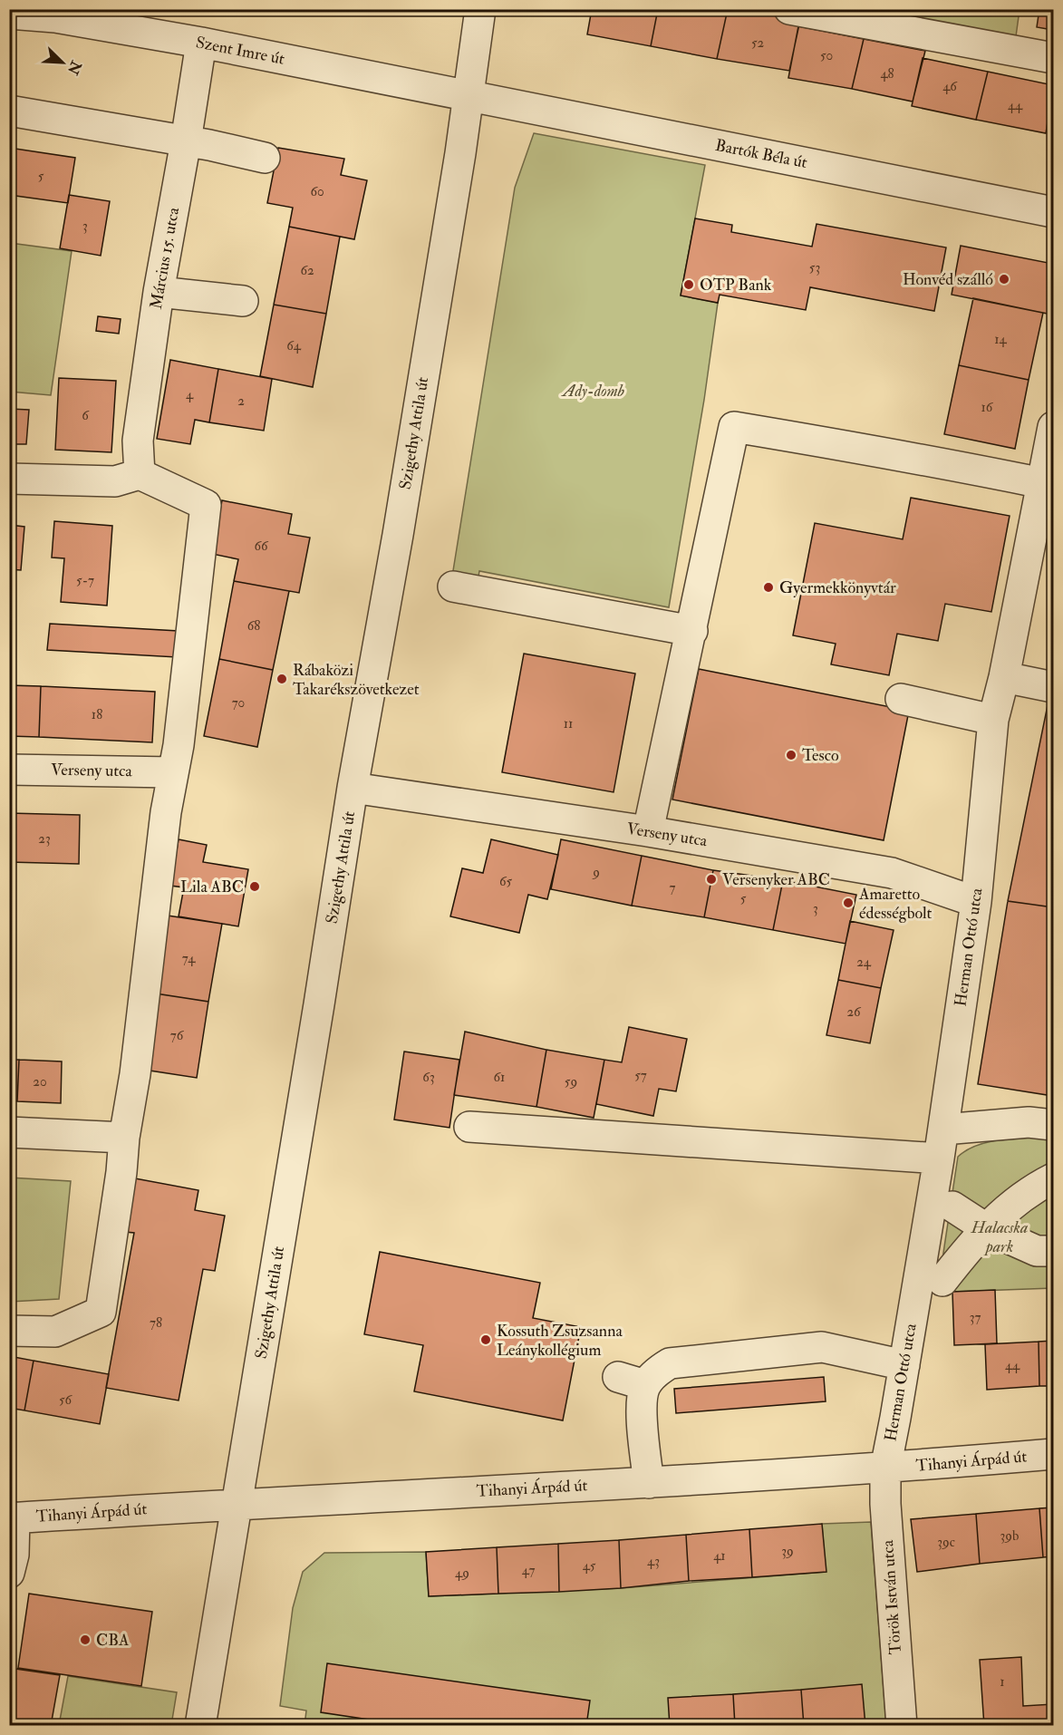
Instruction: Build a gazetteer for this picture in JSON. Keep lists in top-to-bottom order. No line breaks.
{"streets":{"street":["Szent Imre út","Bartók Béla út","Március 15. utca","Szigethy Attila út","Verseny utca","Herman Ottó utca","Tihanyi Árpád út","Török István utca"]},"crossings":[["Szent Imre út","Bartók Béla út"],["Szent Imre út","Március 15. utca"],["Szent Imre út","Szigethy Attila út"],["Bartók Béla út","Szigethy Attila út"],["Szigethy Attila út","Verseny utca"],["Szigethy Attila út","Tihanyi Árpád út"],["Verseny utca","Herman Ottó utca"],["Herman Ottó utca","Tihanyi Árpád út"],["Herman Ottó utca","Török István utca"],["Tihanyi Árpád út","Török István utca"]],"parks":["Ady-domb","Halacska park"],"places":["Honvéd szálló","OTP Bank","Gyermekkönyvtár","Rábaközi Takarékszövetkezet","Tesco","Versenyker ABC","Lila ABC","Amaretto édességbolt","Kossuth Zsuzsanna Leánykollégium","CBA"],"house_numbers":["52","50","48","46","44","5","60","3","53","62","14","64","4","2","16","6","66","5-7","68","70","18","11","23","9","65","7","5","3","74","24","26","76","57","63","61","20","59","37","78","44","56","39b","39c","39","41","43","45","47","49","1"],"north":"bottom right"}
